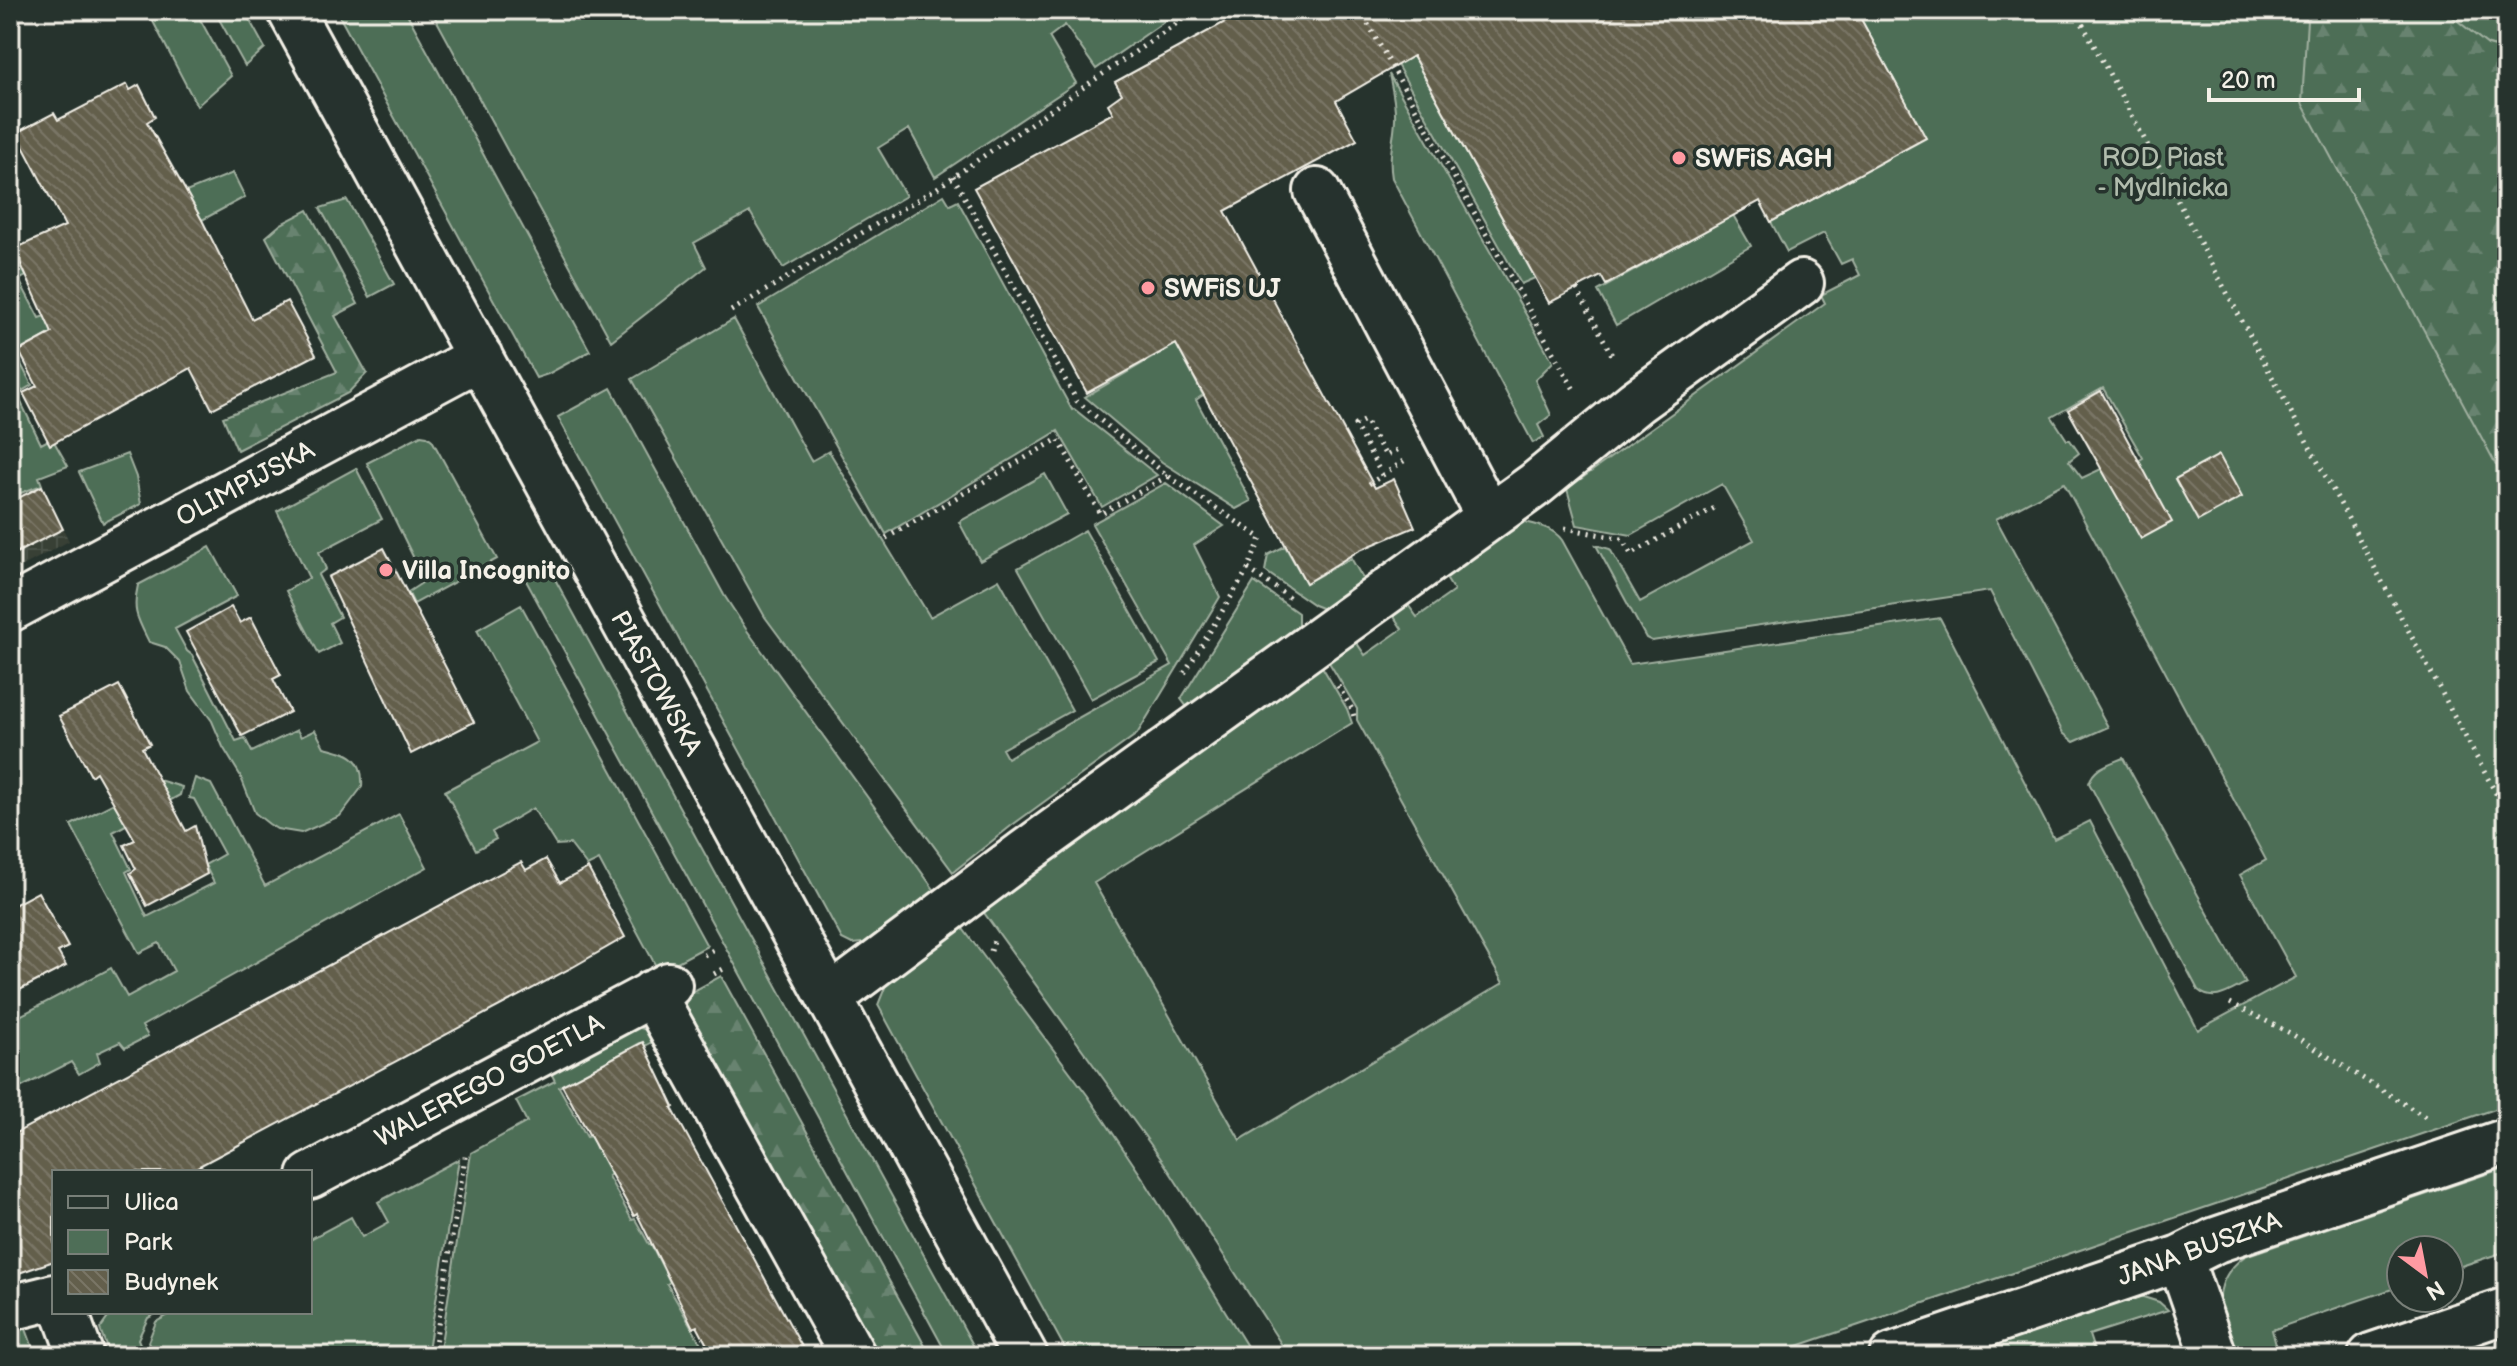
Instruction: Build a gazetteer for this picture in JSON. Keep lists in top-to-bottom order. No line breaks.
{"streets":{"street":["OLIMPIJSKA","PIASTOWSKA","WALEREGO GOETLA","JANA BUSZKA"]},"crossings":[["OLIMPIJSKA","PIASTOWSKA"]],"parks":["ROD Piast - Mydlnicka"],"places":["SWFiS AGH","SWFiS UJ","Villa Incognito"],"legend":["Ulica","Park","Budynek"],"scale_bar":"20 m","north":"bottom right"}
